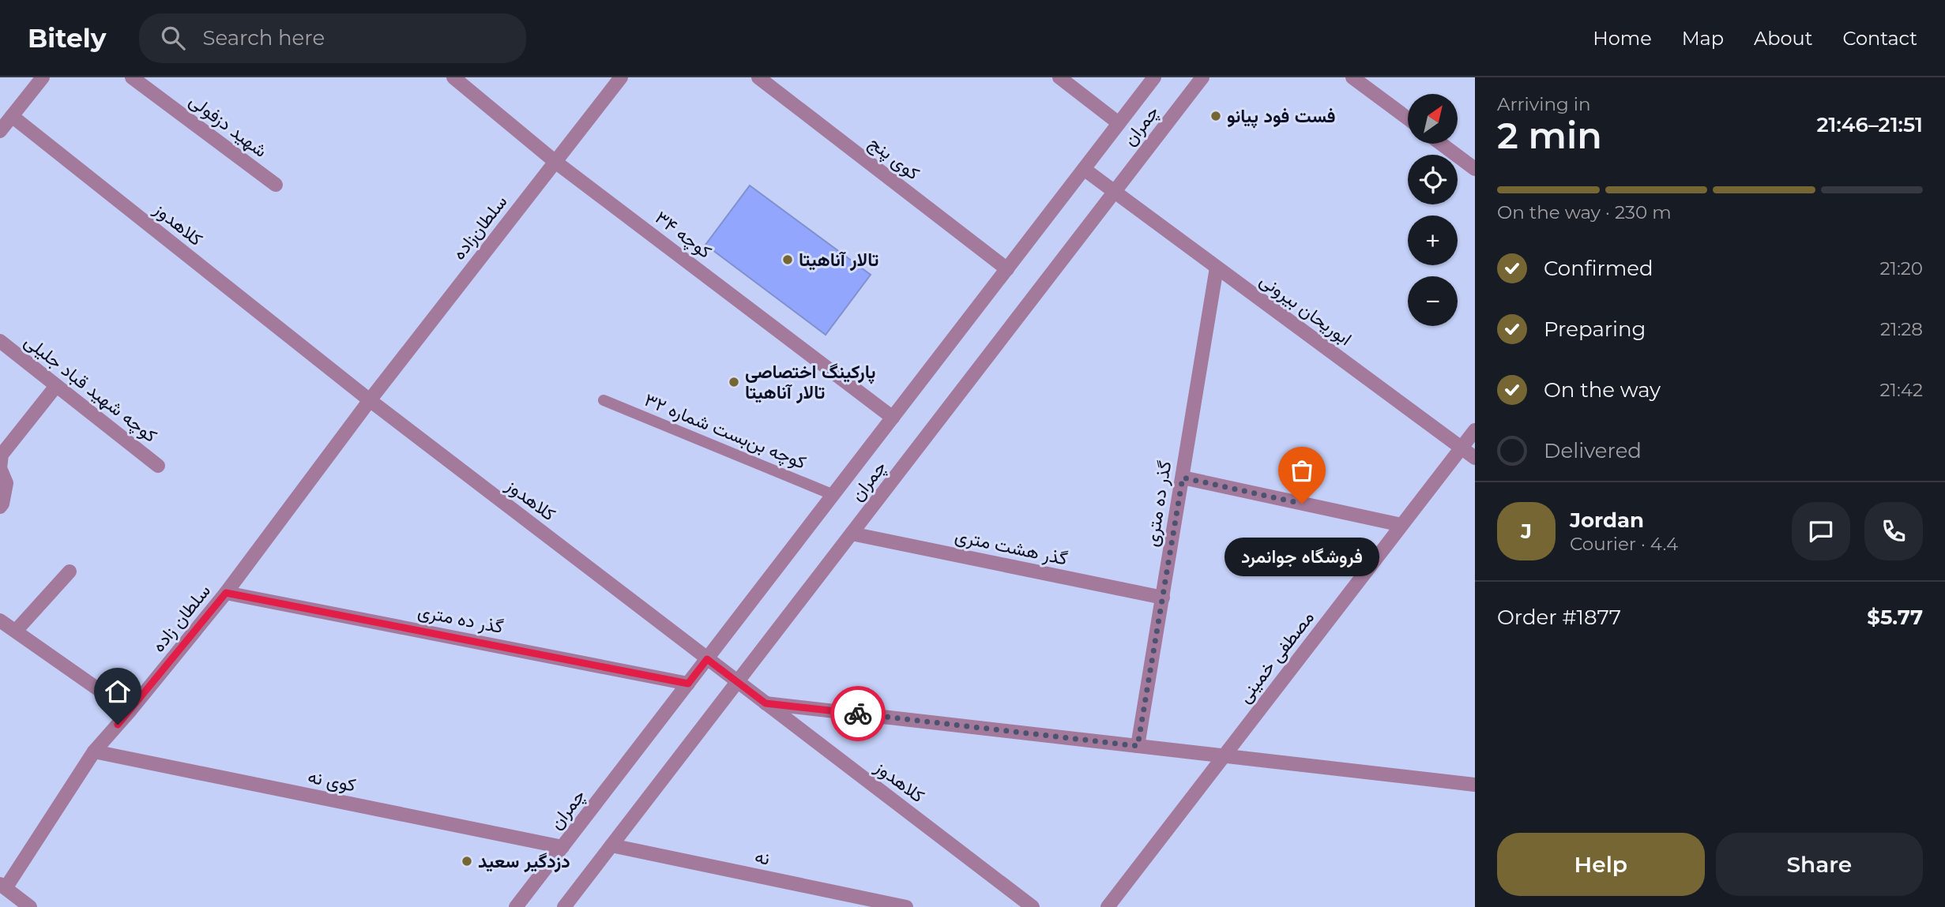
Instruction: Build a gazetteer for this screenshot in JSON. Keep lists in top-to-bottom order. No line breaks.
{"streets":{"street":["شهید دزفولی","چمران","کوی پنج","کلاهدوز","سلطان‌زاده","کوچه ۳۴","ابوریحان بیرونی","کوچه شهید قباد جلیلی","گذر ده متری","گذر هشت متری","سلطان زاده","مصطفی خمینی","کوی نه","نه"],"lane":["کوچه بن‌بست شماره ۳۲"]},"crossings":[["چمران","کوی پنج"],["چمران","کلاهدوز"],["چمران","کوچه ۳۴"],["چمران","ابوریحان بیرونی"],["چمران","کوچه بن‌بست شماره ۳۲"],["چمران","گذر ده متری"],["چمران","گذر هشت متری"],["چمران","کوی نه"],["چمران","نه"],["کلاهدوز","سلطان‌زاده"],["کلاهدوز","سلطان زاده"],["سلطان‌زاده","کوچه ۳۴"],["سلطان‌زاده","سلطان زاده"],["ابوریحان بیرونی","گذر ده متری"],["ابوریحان بیرونی","مصطفی خمینی"],["گذر ده متری","گذر هشت متری"],["گذر ده متری","سلطان زاده"],["سلطان زاده","کوی نه"]],"places":["فست فود پیانو","تالار آناهیتا","پارکینگ اختصاصی تالار آناهیتا","فروشگاه جوانمرد","دزدگیر سعید"],"north":"top right","page":{"header":"Bitely","search":"Search here","nav":["Home","Map","About","Contact"],"heading":["2 min","Arriving in","21:46–21:51"],"panel":["Jordan","Courier · 4.4","Order #1877","$5.77"],"map_buttons":["+","−"],"bar":"On the way · 230 m","list":[["Confirmed","21:20"],["Preparing","21:28"],["On the way","21:42"],"Delivered"],"round":"J","bubble":"فروشگاه جوانمرد","buttons":["Help","Share"]}}
